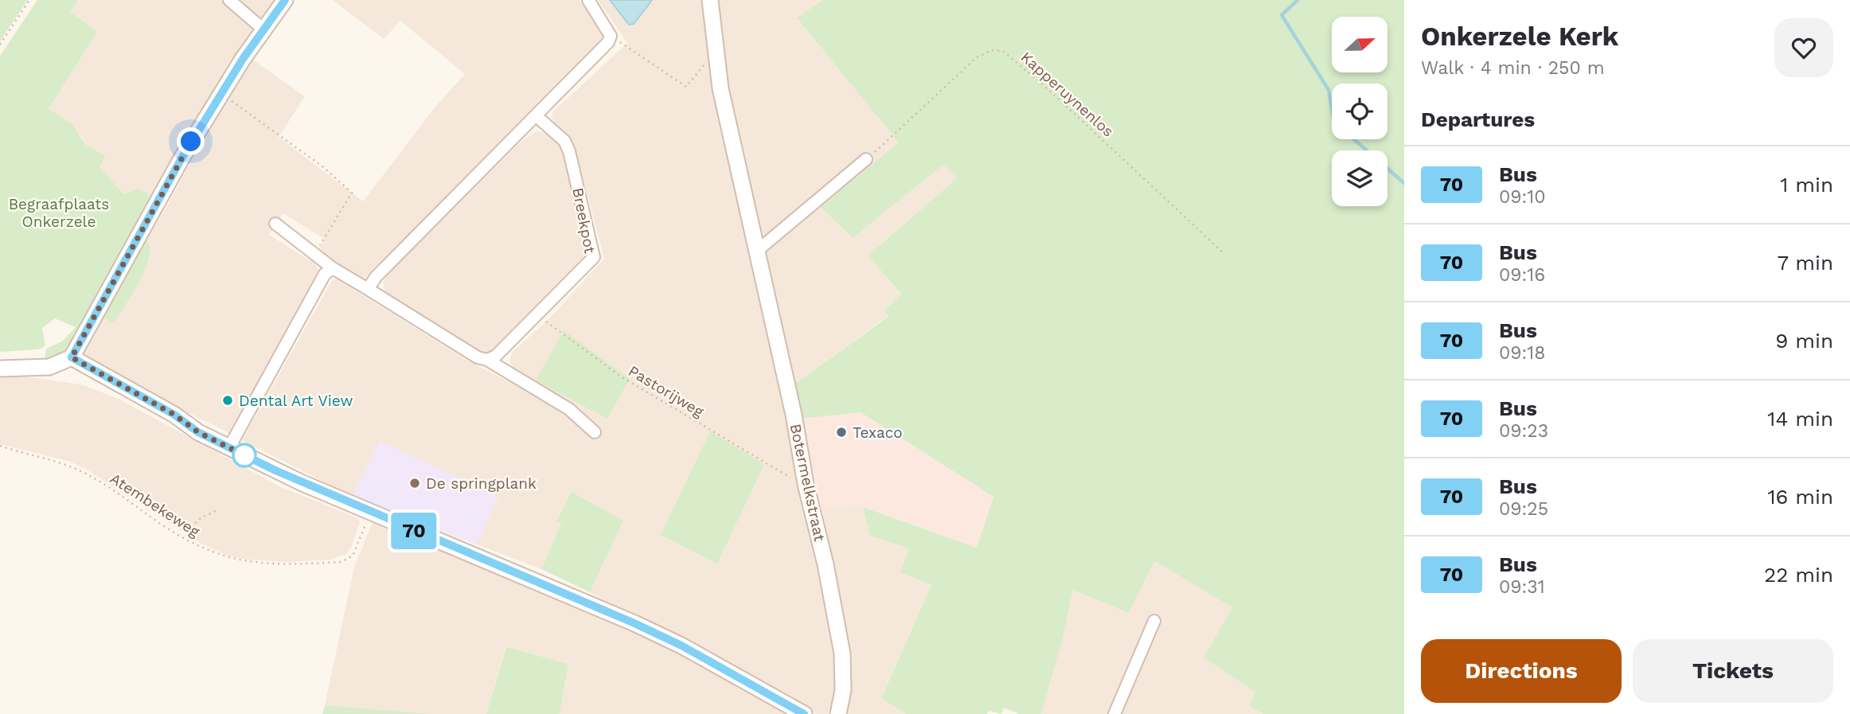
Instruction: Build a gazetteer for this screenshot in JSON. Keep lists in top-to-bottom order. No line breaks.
{"streets":{"street":["Breekpot","Botermelkstraat"],"path":["Kapperuynenlos","Pastorijweg","Atembekeweg"]},"crossings":[["Breekpot","Pastorijweg"]],"parks":["Begraafplaats Onkerzele"],"places":["Dental Art View","Texaco","De springplank"],"lines":["bus line 70"],"north":"right","page":{"on_map":"70","heading":[["Onkerzele Kerk","Walk · 4 min · 250 m"],"Departures"],"list":[{"mark":"70","name":"Bus","note":"09:10","value":"1 min"},{"mark":"70","name":"Bus","note":"09:16","value":"7 min"},{"mark":"70","name":"Bus","note":"09:18","value":"9 min"},{"mark":"70","name":"Bus","note":"09:23","value":"14 min"},{"mark":"70","name":"Bus","note":"09:25","value":"16 min"},{"mark":"70","name":"Bus","note":"09:31","value":"22 min"}],"buttons":["Directions","Tickets"]}}
